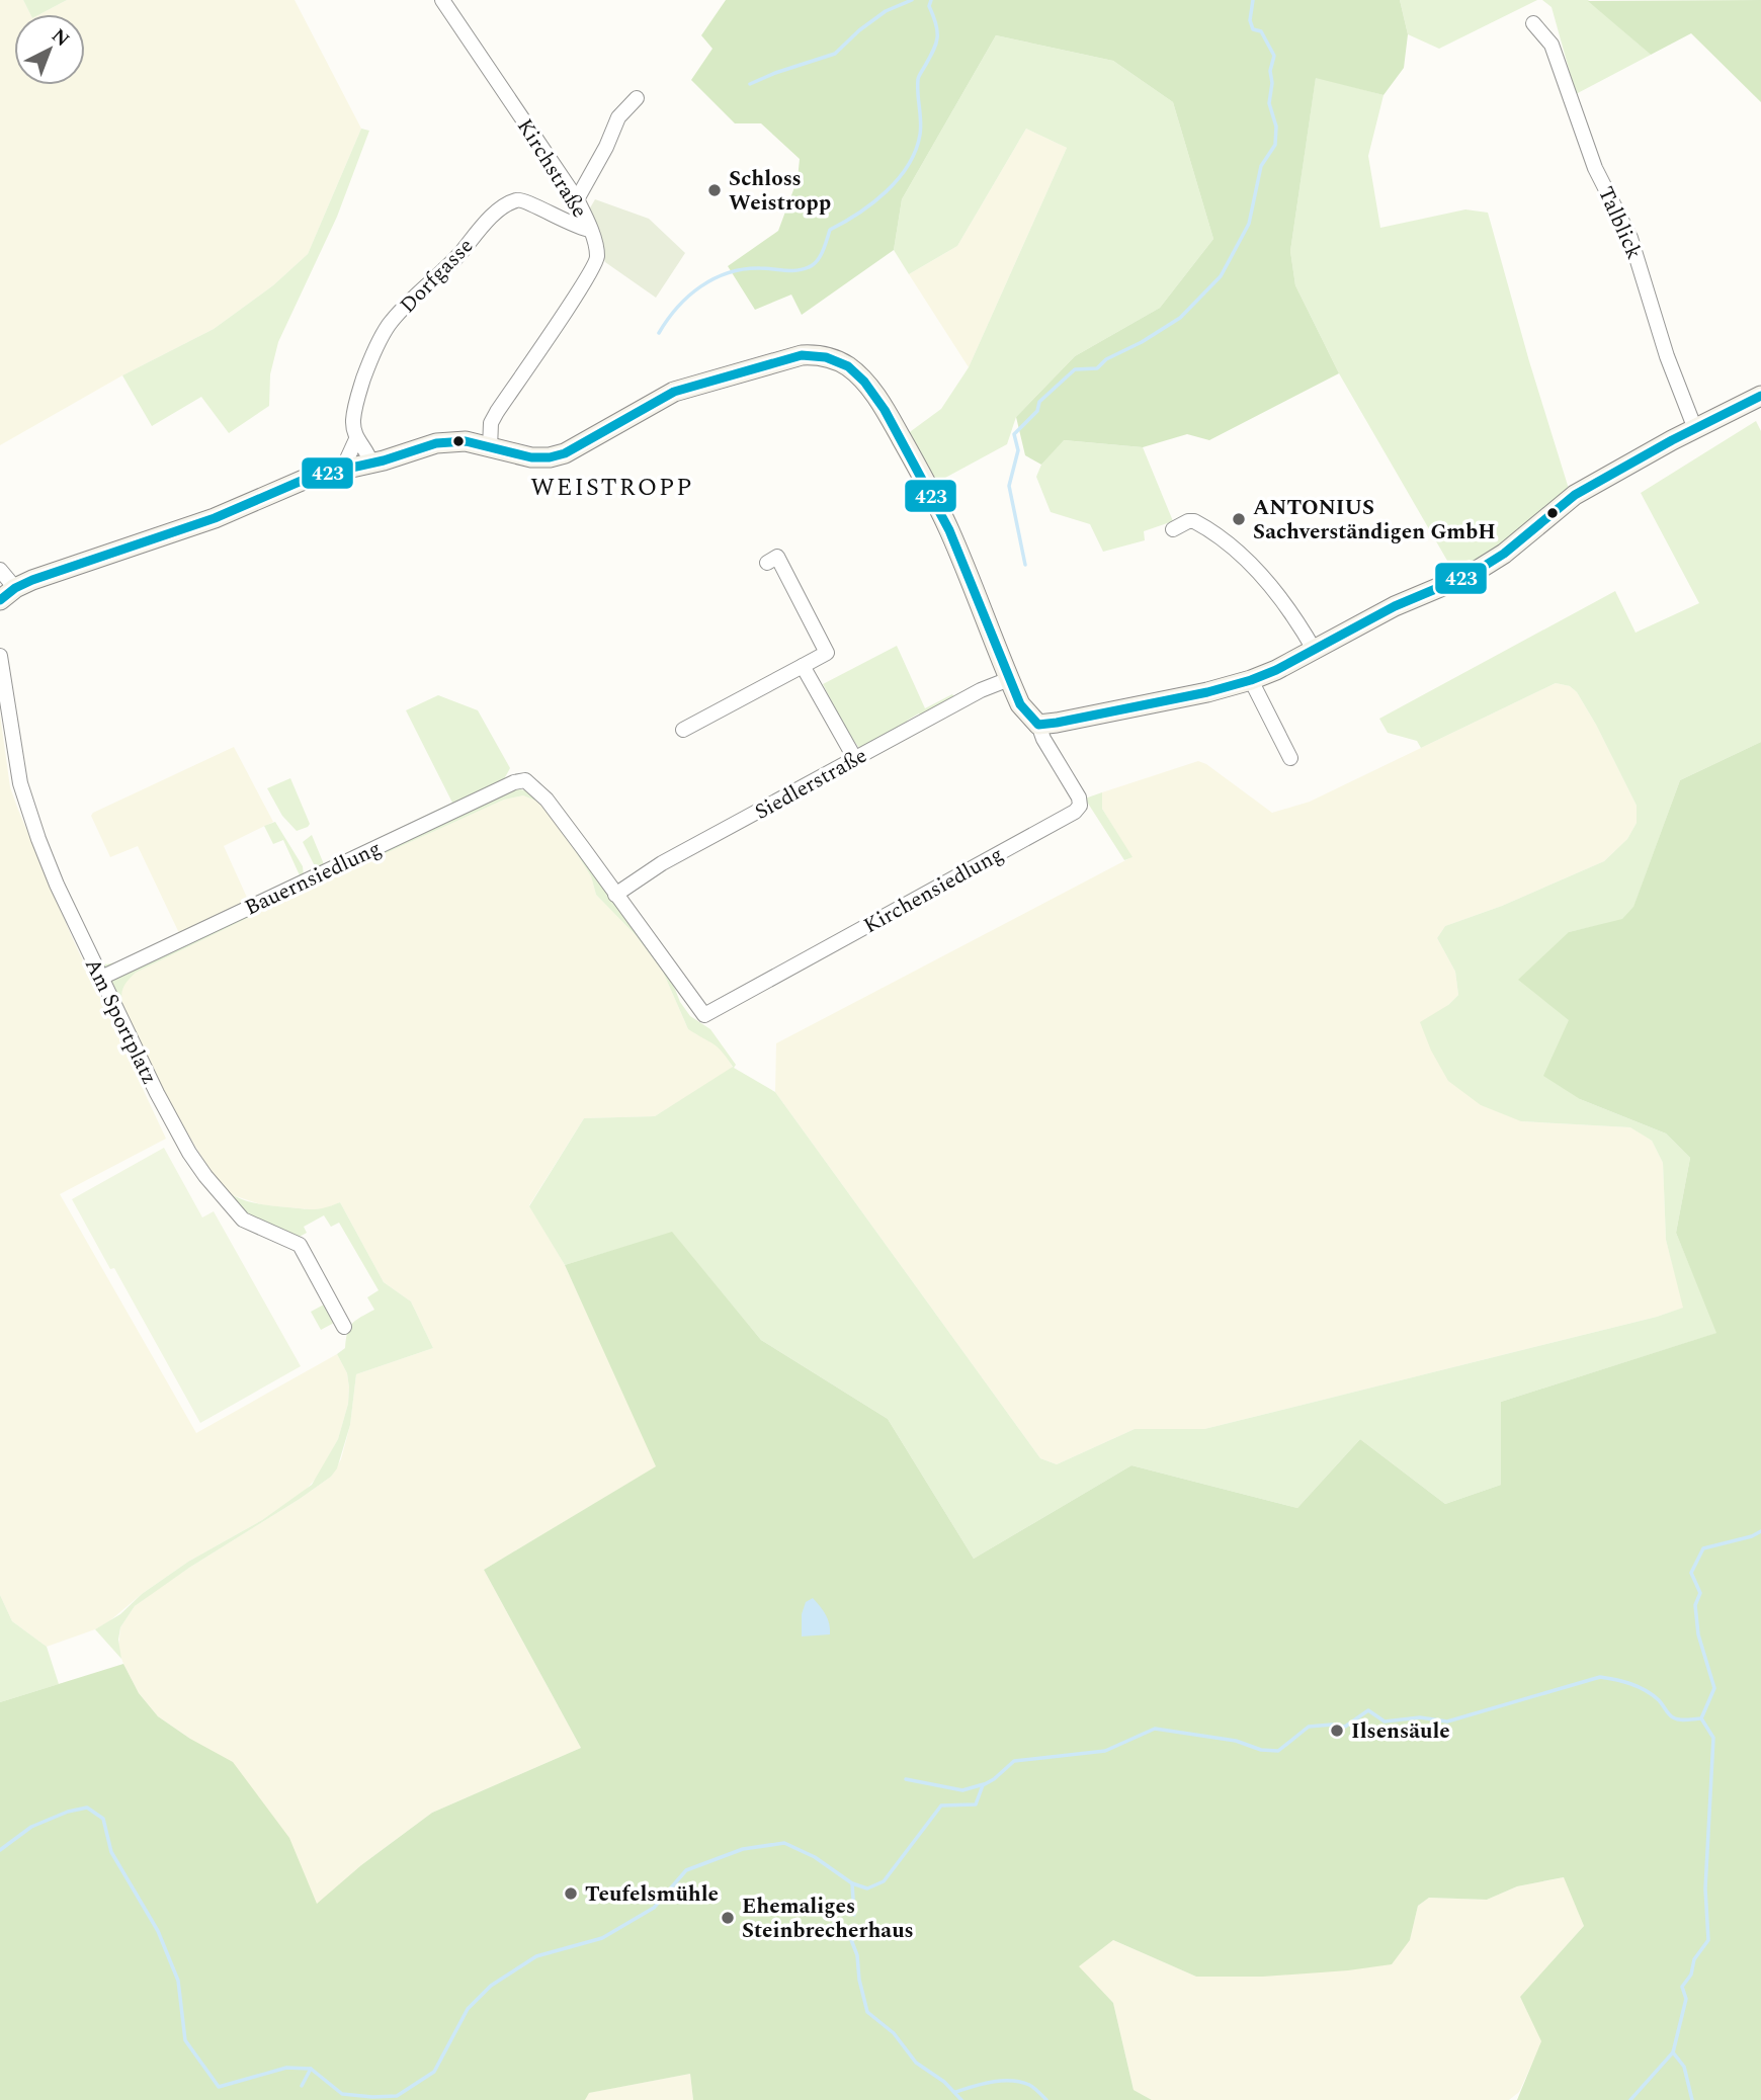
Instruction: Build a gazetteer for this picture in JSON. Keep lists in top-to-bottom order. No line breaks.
{"streets":{"street":["Kirchstraße","Talblick","Dorfgasse","Siedlerstraße","Bauernsiedlung","Kirchensiedlung","Am Sportplatz"]},"crossings":[["Kirchstraße","Dorfgasse"],["Siedlerstraße","Bauernsiedlung"],["Siedlerstraße","Kirchensiedlung"],["Bauernsiedlung","Kirchensiedlung"],["Bauernsiedlung","Am Sportplatz"]],"districts":["WEISTROPP"],"places":["Schloss Weistropp","ANTONIUS Sachverständigen GmbH","Ilsensäule","Teufelsmühle","Ehemaliges Steinbrecherhaus"],"lines":["transit line 423"],"north":"top right"}
